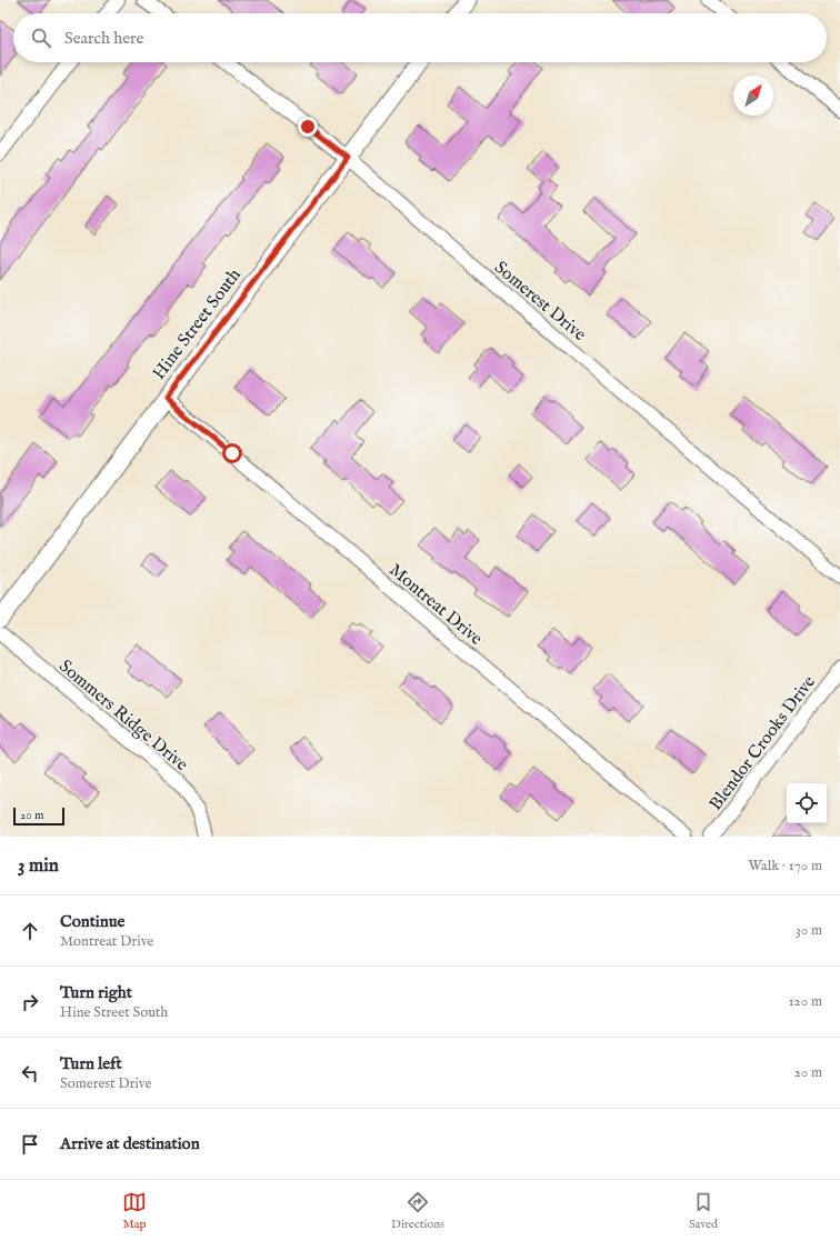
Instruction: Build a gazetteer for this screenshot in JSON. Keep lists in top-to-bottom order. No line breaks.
{"streets":{"street":["Somerest Drive","Hine Street South","Montreat Drive","Sommers Ridge Drive","Blendor Crooks Drive"]},"crossings":[["Somerest Drive","Hine Street South"],["Hine Street South","Montreat Drive"]],"scale_bar":"20 m","north":"top right","page":{"search":"Search here","scale":"20 m","heading":["3 min","Walk · 170 m"],"list":[["Continue","Montreat Drive","30 m"],["Turn right","Hine Street South","120 m"],["Turn left","Somerest Drive","20 m"],"Arrive at destination"],"nav":["Map","Directions","Saved"]}}
